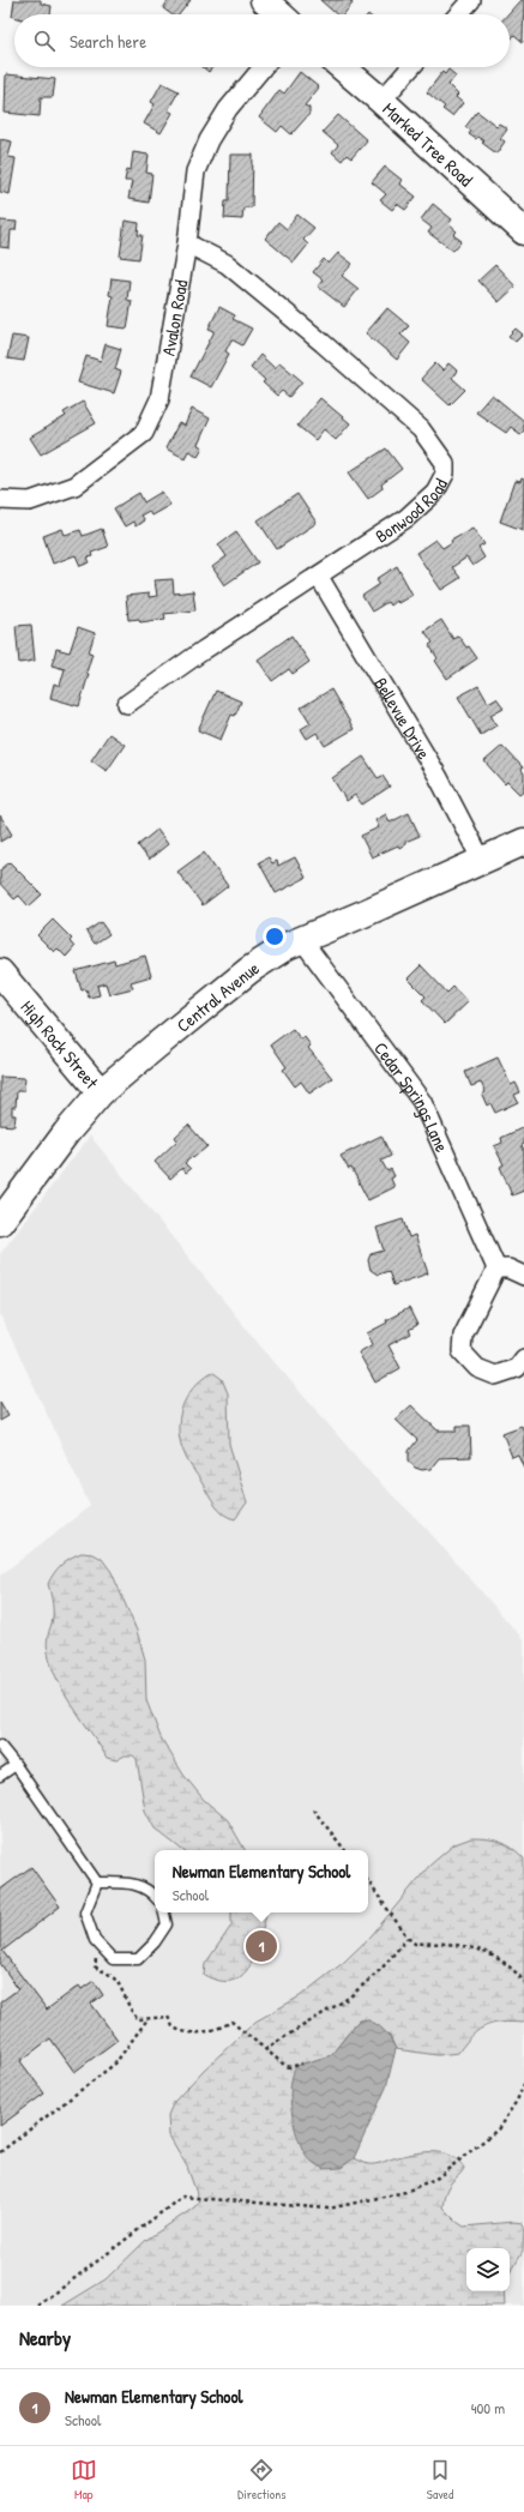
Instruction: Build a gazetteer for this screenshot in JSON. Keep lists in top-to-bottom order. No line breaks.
{"streets":{"main road":["Marked Tree Road","Central Avenue","High Rock Street"],"street":["Avalon Road","Bonwood Road","Bellevue Drive","Cedar Springs Lane"]},"crossings":[["Avalon Road","Bonwood Road"],["Bonwood Road","Bellevue Drive"],["Bellevue Drive","Central Avenue"],["Central Avenue","High Rock Street"],["Central Avenue","Cedar Springs Lane"]],"page":{"search":"Search here","popup":["Newman Elementary School","School"],"pins":"1","heading":"Nearby","list":[{"mark":"1","name":"Newman Elementary School","note":"School","value":"400 m"}],"nav":["Map","Directions","Saved"]}}
